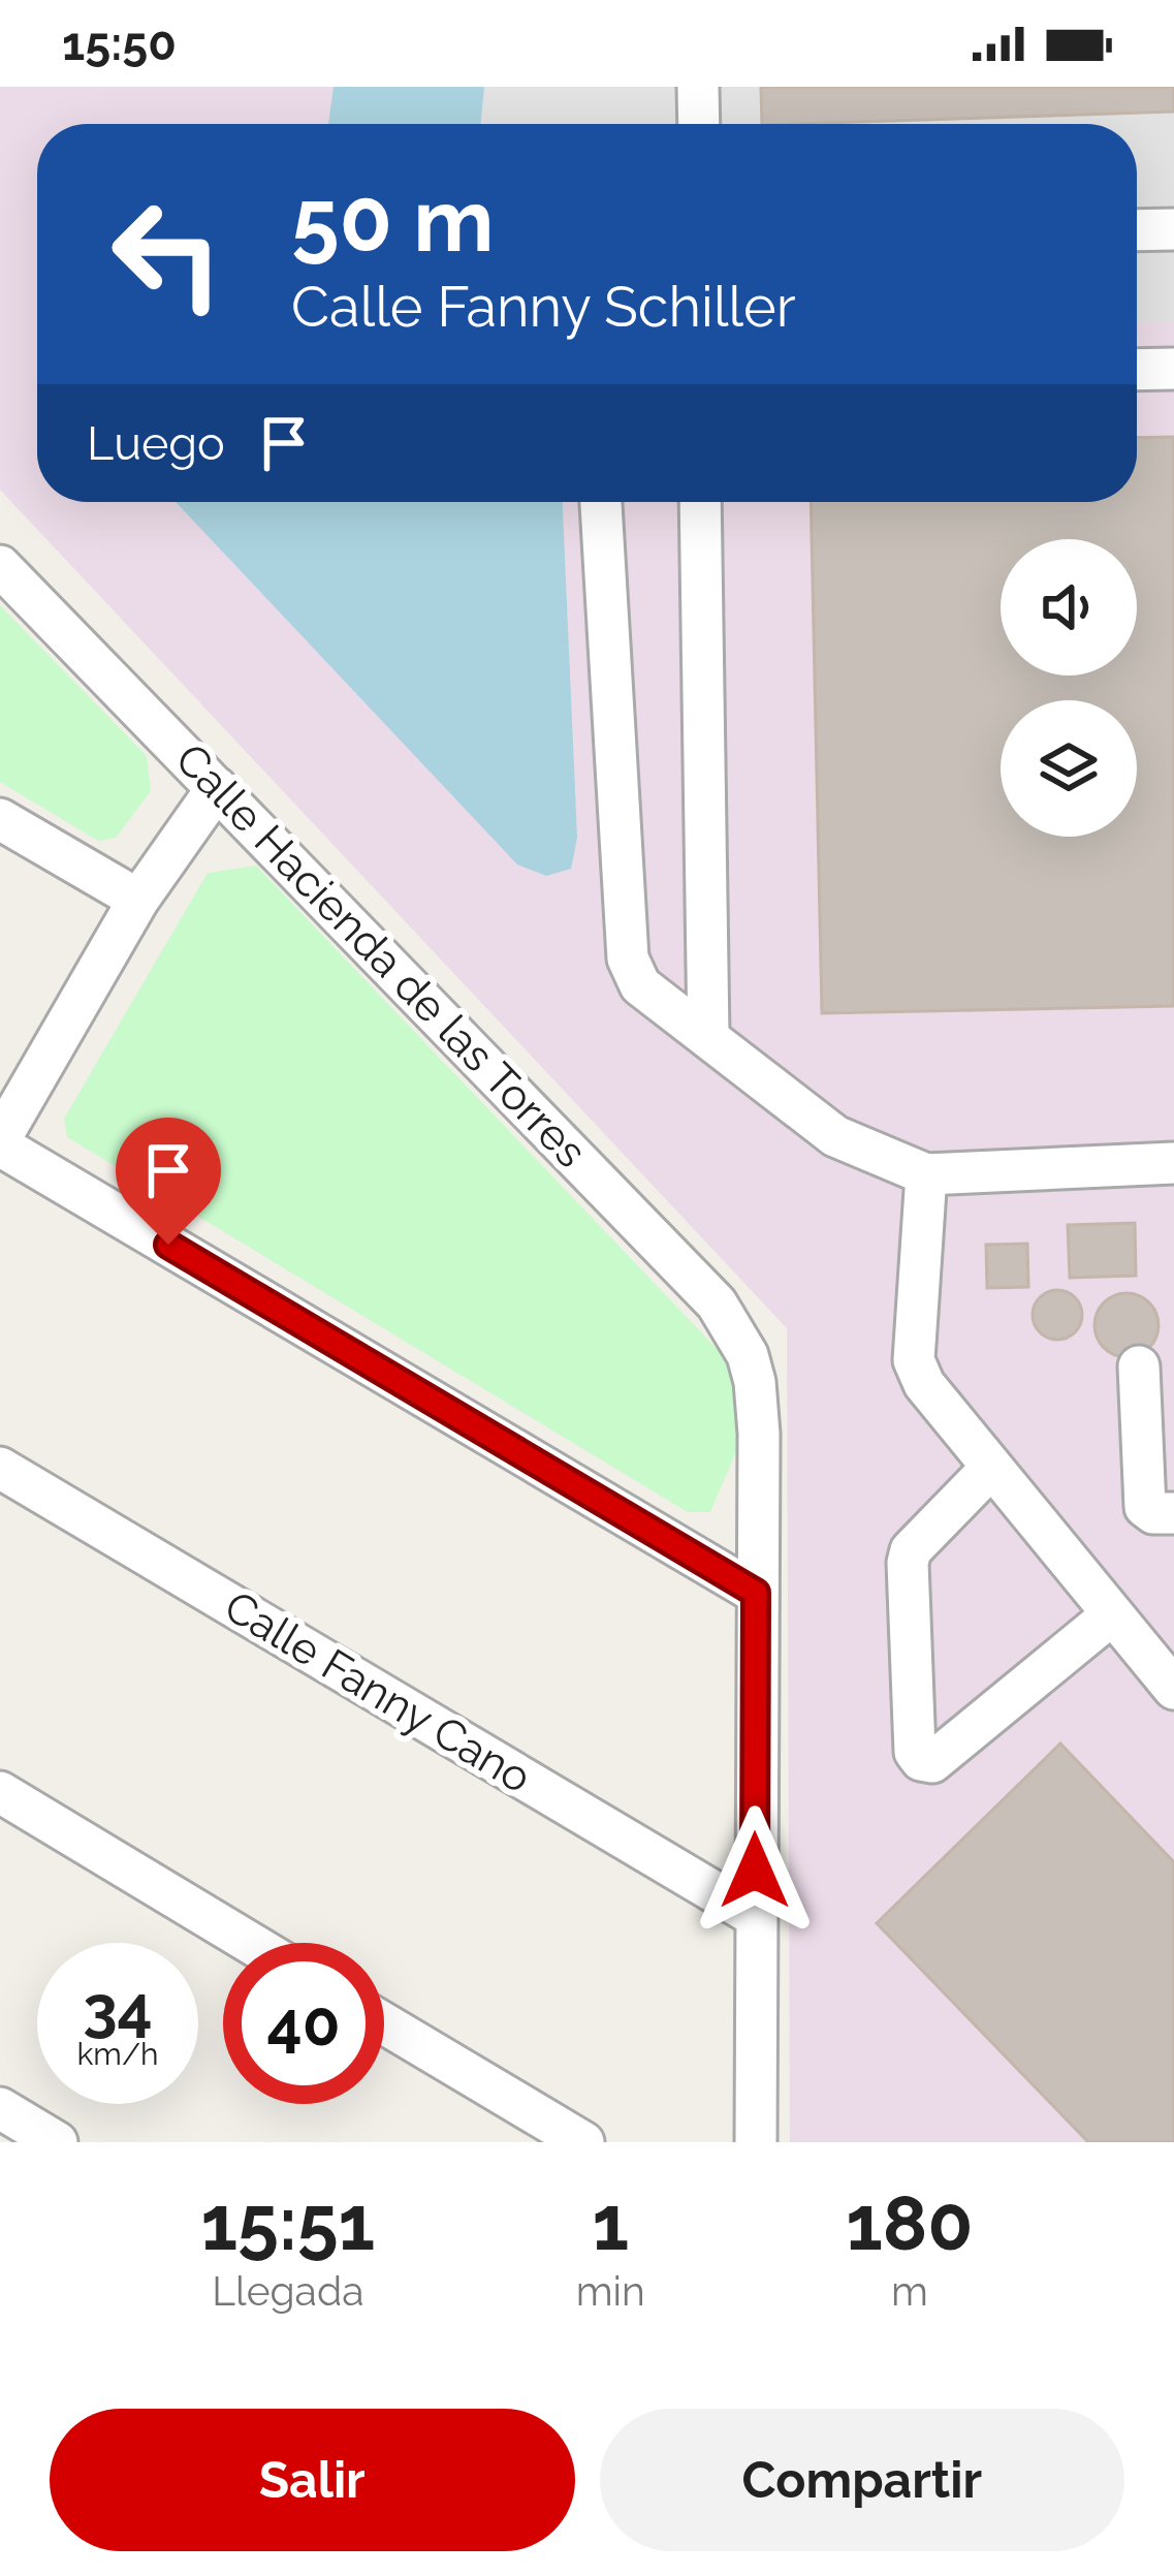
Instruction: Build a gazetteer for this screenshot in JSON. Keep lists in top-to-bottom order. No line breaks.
{"streets":{"street":["Calle Hacienda de las Torres","Calle Fanny Cano"]},"page":{"status":"15:50","turn":["50 m","Calle Fanny Schiller"],"then":"Luego","speed":"34 km/h","limit":"40","eta":["15:51","Llegada","1","min","180","m"],"buttons":["Salir","Compartir"]}}
